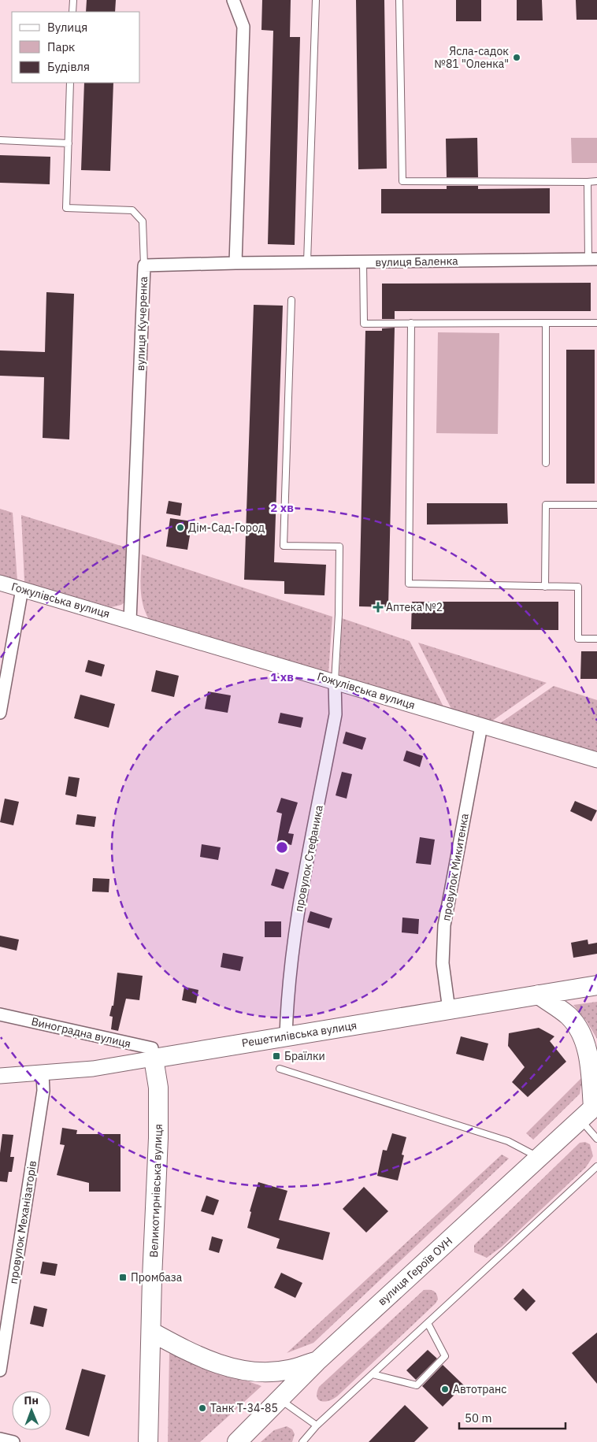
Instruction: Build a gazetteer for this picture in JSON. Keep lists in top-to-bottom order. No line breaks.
{"streets":{"main road":["Решетилівська вулиця","Великотирнівська вулиця","вулиця Героїв ОУН"],"street":["вулиця Баленка","вулиця Кучеренка","Гожулівська вулиця","провулок Стефаника","провулок Микитенка","Виноградна вулиця","провулок Механізаторів"]},"crossings":[["вулиця Баленка","вулиця Кучеренка"],["вулиця Кучеренка","Гожулівська вулиця"],["Гожулівська вулиця","провулок Стефаника"],["Гожулівська вулиця","провулок Микитенка"],["провулок Стефаника","Решетилівська вулиця"],["провулок Микитенка","Решетилівська вулиця"],["Виноградна вулиця","Решетилівська вулиця"],["Виноградна вулиця","Великотирнівська вулиця"],["Решетилівська вулиця","Великотирнівська вулиця"],["Решетилівська вулиця","провулок Механізаторів"]],"places":{"other":["Ясла-садок №81 \"Оленка\"","Дім-Сад-Город","Автотранс","Танк Т-34-85"],"health":["Аптека №2"],"transit":["Браїлки","Промбаза"]},"legend":["Вулиця","Парк","Будівля"],"scale_bar":"50 m","north":"top","rings":["2 хв","1 хв"]}
